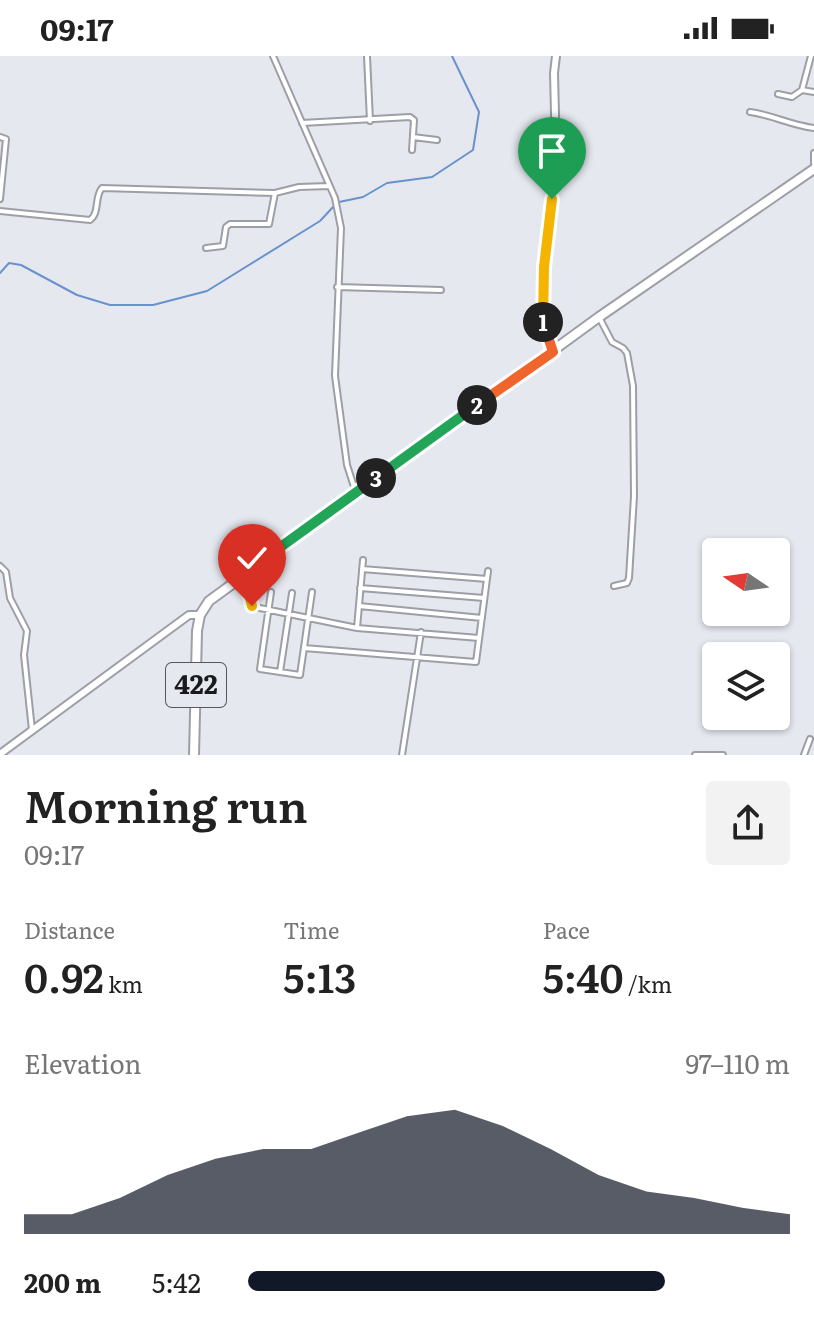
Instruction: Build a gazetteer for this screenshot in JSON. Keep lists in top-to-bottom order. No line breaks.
{"streets":{"main road":["422"]},"north":"left","page":{"status":"09:17","pins":["1","2","3"],"heading":["Morning run","09:17"],"stats":[["Distance","0.92 km"],["Time","5:13"],["Pace","5:40 /km"]],"chart":["Elevation","97–110 m"],"list":[{"name":"200 m","note":"5:42"}]}}
